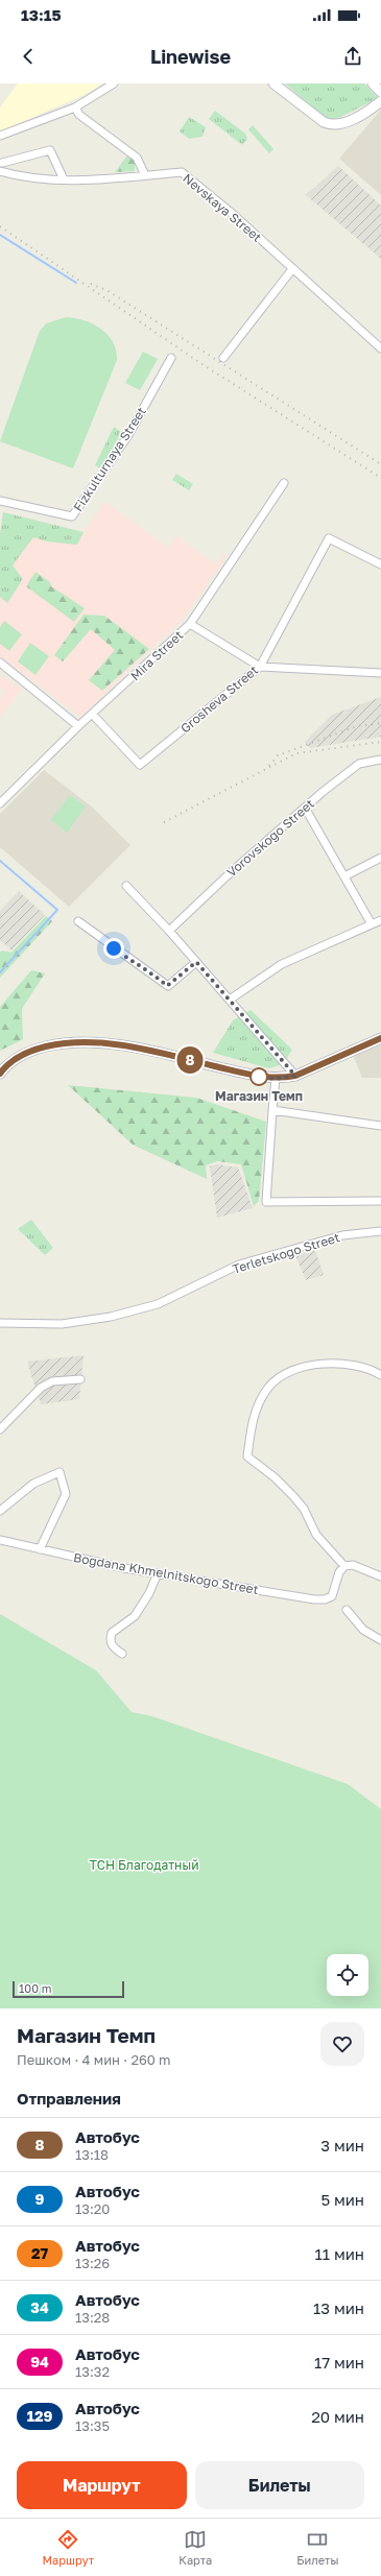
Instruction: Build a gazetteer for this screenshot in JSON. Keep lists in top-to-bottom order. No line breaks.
{"streets":{"street":["Nevskaya Street","Fizkulturnaya Street","Mira Street","Grosheva Street","Vorovskogo Street","Terletskogo Street","Bogdana Khmelnitskogo Street"]},"crossings":[["Mira Street","Grosheva Street"]],"parks":["ТСН Благодатный"],"places":["Магазин Темп"],"lines":["bus line 8"],"scale_bar":"100 m","page":{"status":"13:15","header":"Linewise","on_map":"8","scale":"100 m","heading":[["Магазин Темп","Пешком · 4 мин · 260 m"],"Отправления"],"list":[{"mark":"8","name":"Автобус","note":"13:18","value":"3 мин"},{"mark":"9","name":"Автобус","note":"13:20","value":"5 мин"},{"mark":"27","name":"Автобус","note":"13:26","value":"11 мин"},{"mark":"34","name":"Автобус","note":"13:28","value":"13 мин"},{"mark":"94","name":"Автобус","note":"13:32","value":"17 мин"},{"mark":"129","name":"Автобус","note":"13:35","value":"20 мин"}],"buttons":["Маршрут","Билеты"],"tabs":["Маршрут","Карта","Билеты"]}}
